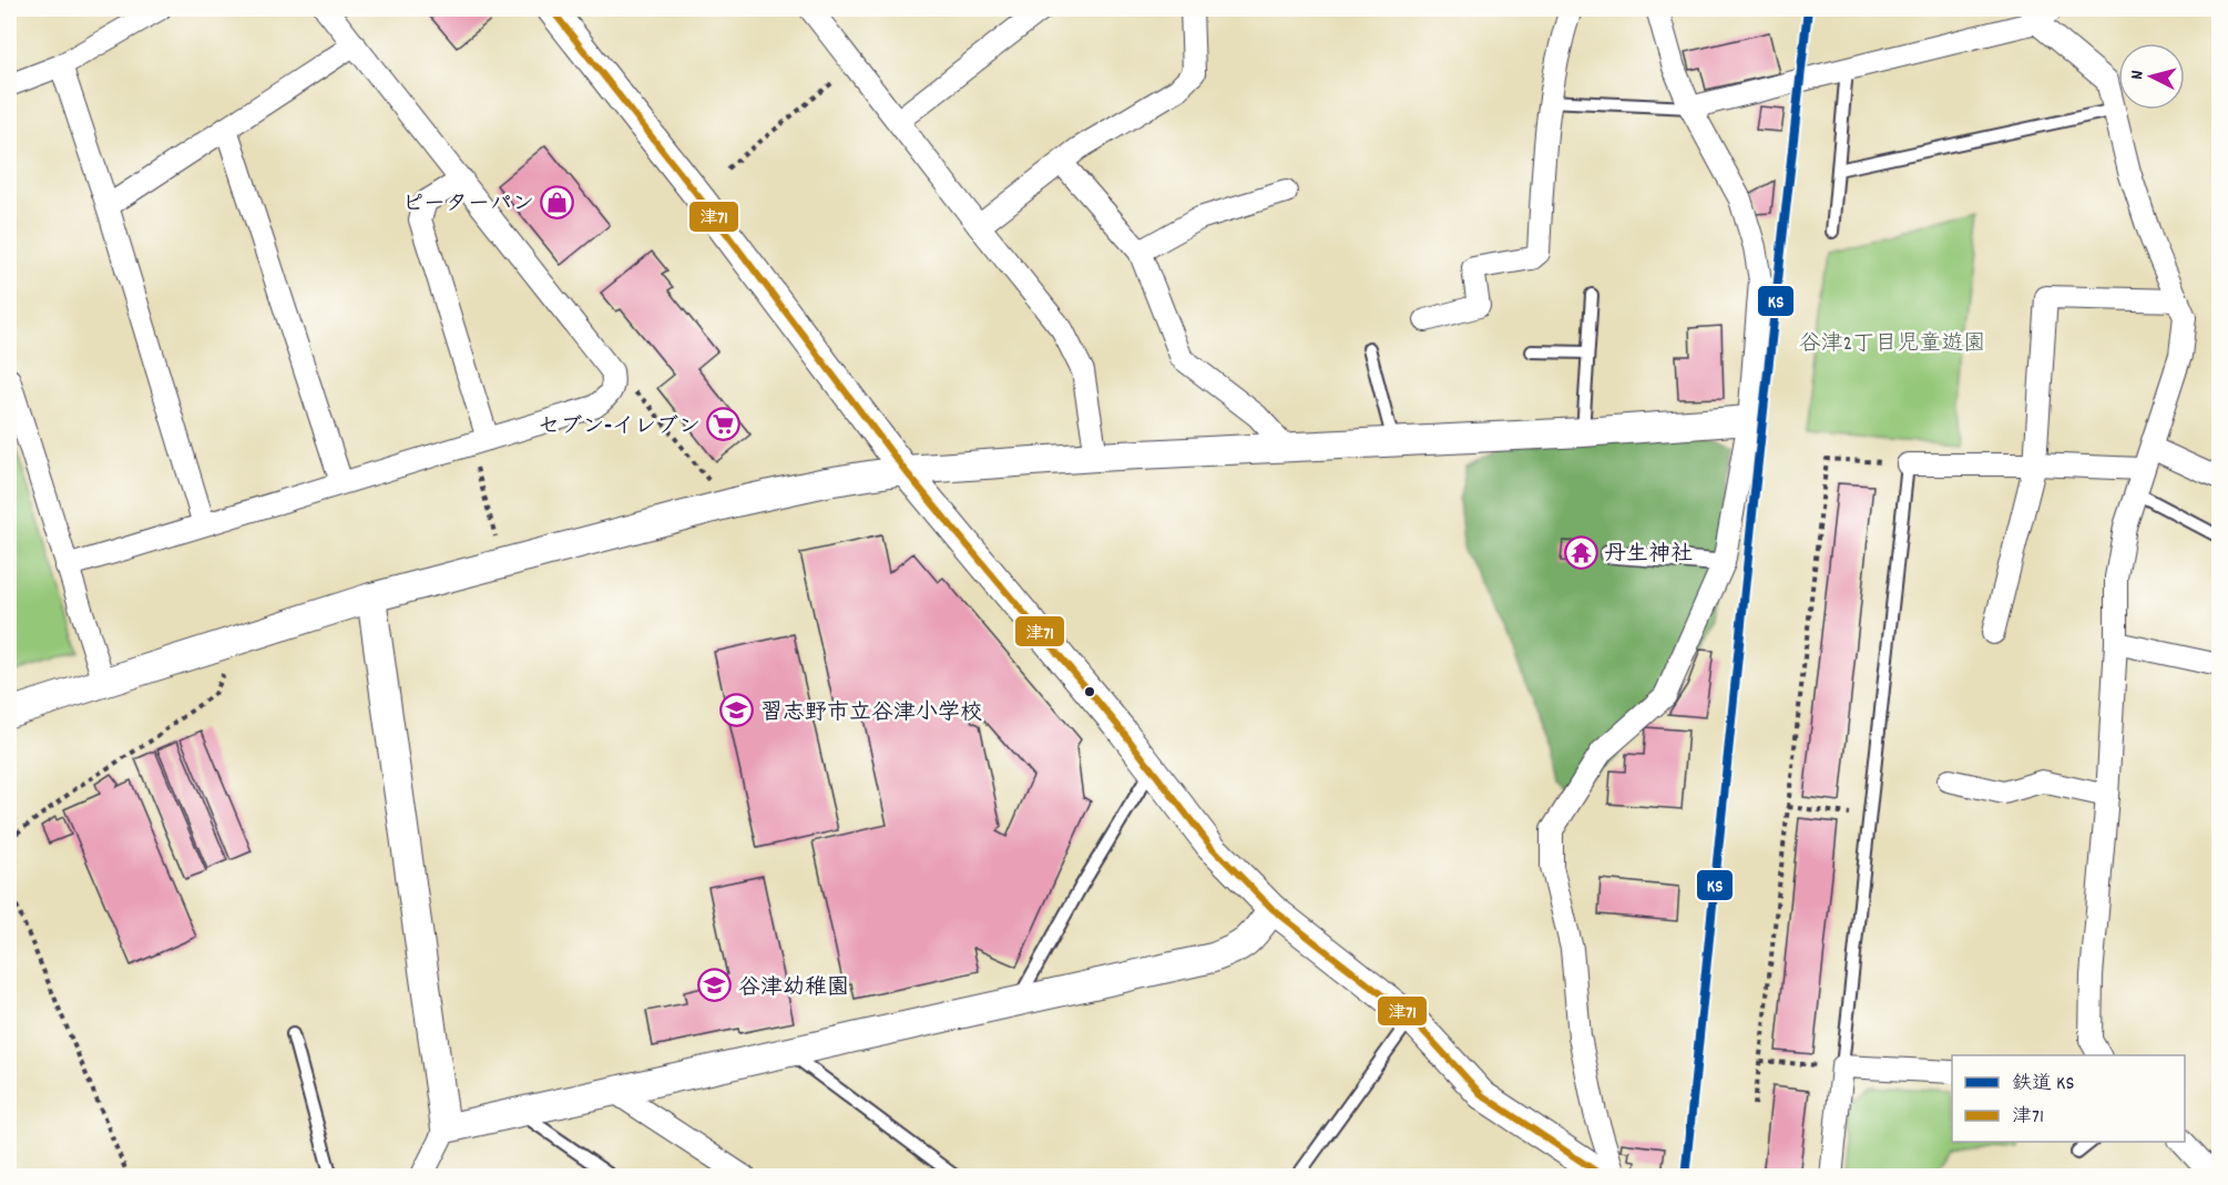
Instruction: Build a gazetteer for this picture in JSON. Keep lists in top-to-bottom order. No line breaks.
{"parks":["谷津2丁目児童遊園"],"places":{"shop":["ピーターパン"],"supermarket":["セブン-イレブン"],"temple":["丹生神社"],"school or university":["習志野市立谷津小学校","谷津幼稚園"]},"lines":["rail line KS","transit line 津71"],"legend":["鉄道 KS","津71"],"north":"left"}
